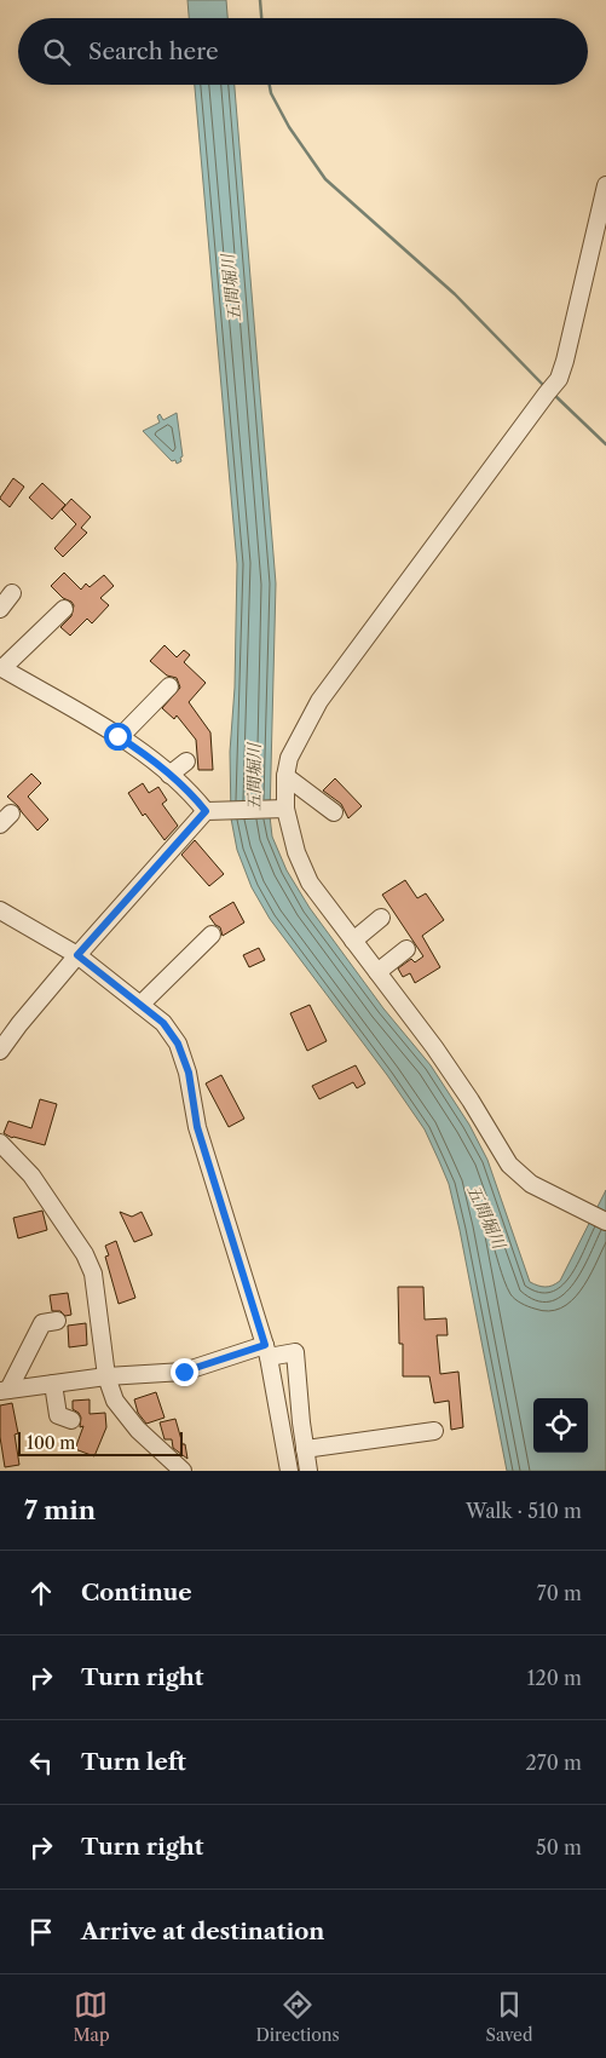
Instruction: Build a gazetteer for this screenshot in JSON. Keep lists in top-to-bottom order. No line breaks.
{"water":["五間堀川"],"scale_bar":"100 m","page":{"search":"Search here","scale":"100 m","heading":["7 min","Walk · 510 m"],"list":[["Continue","70 m"],["Turn right","120 m"],["Turn left","270 m"],["Turn right","50 m"],"Arrive at destination"],"nav":["Map","Directions","Saved"]}}
